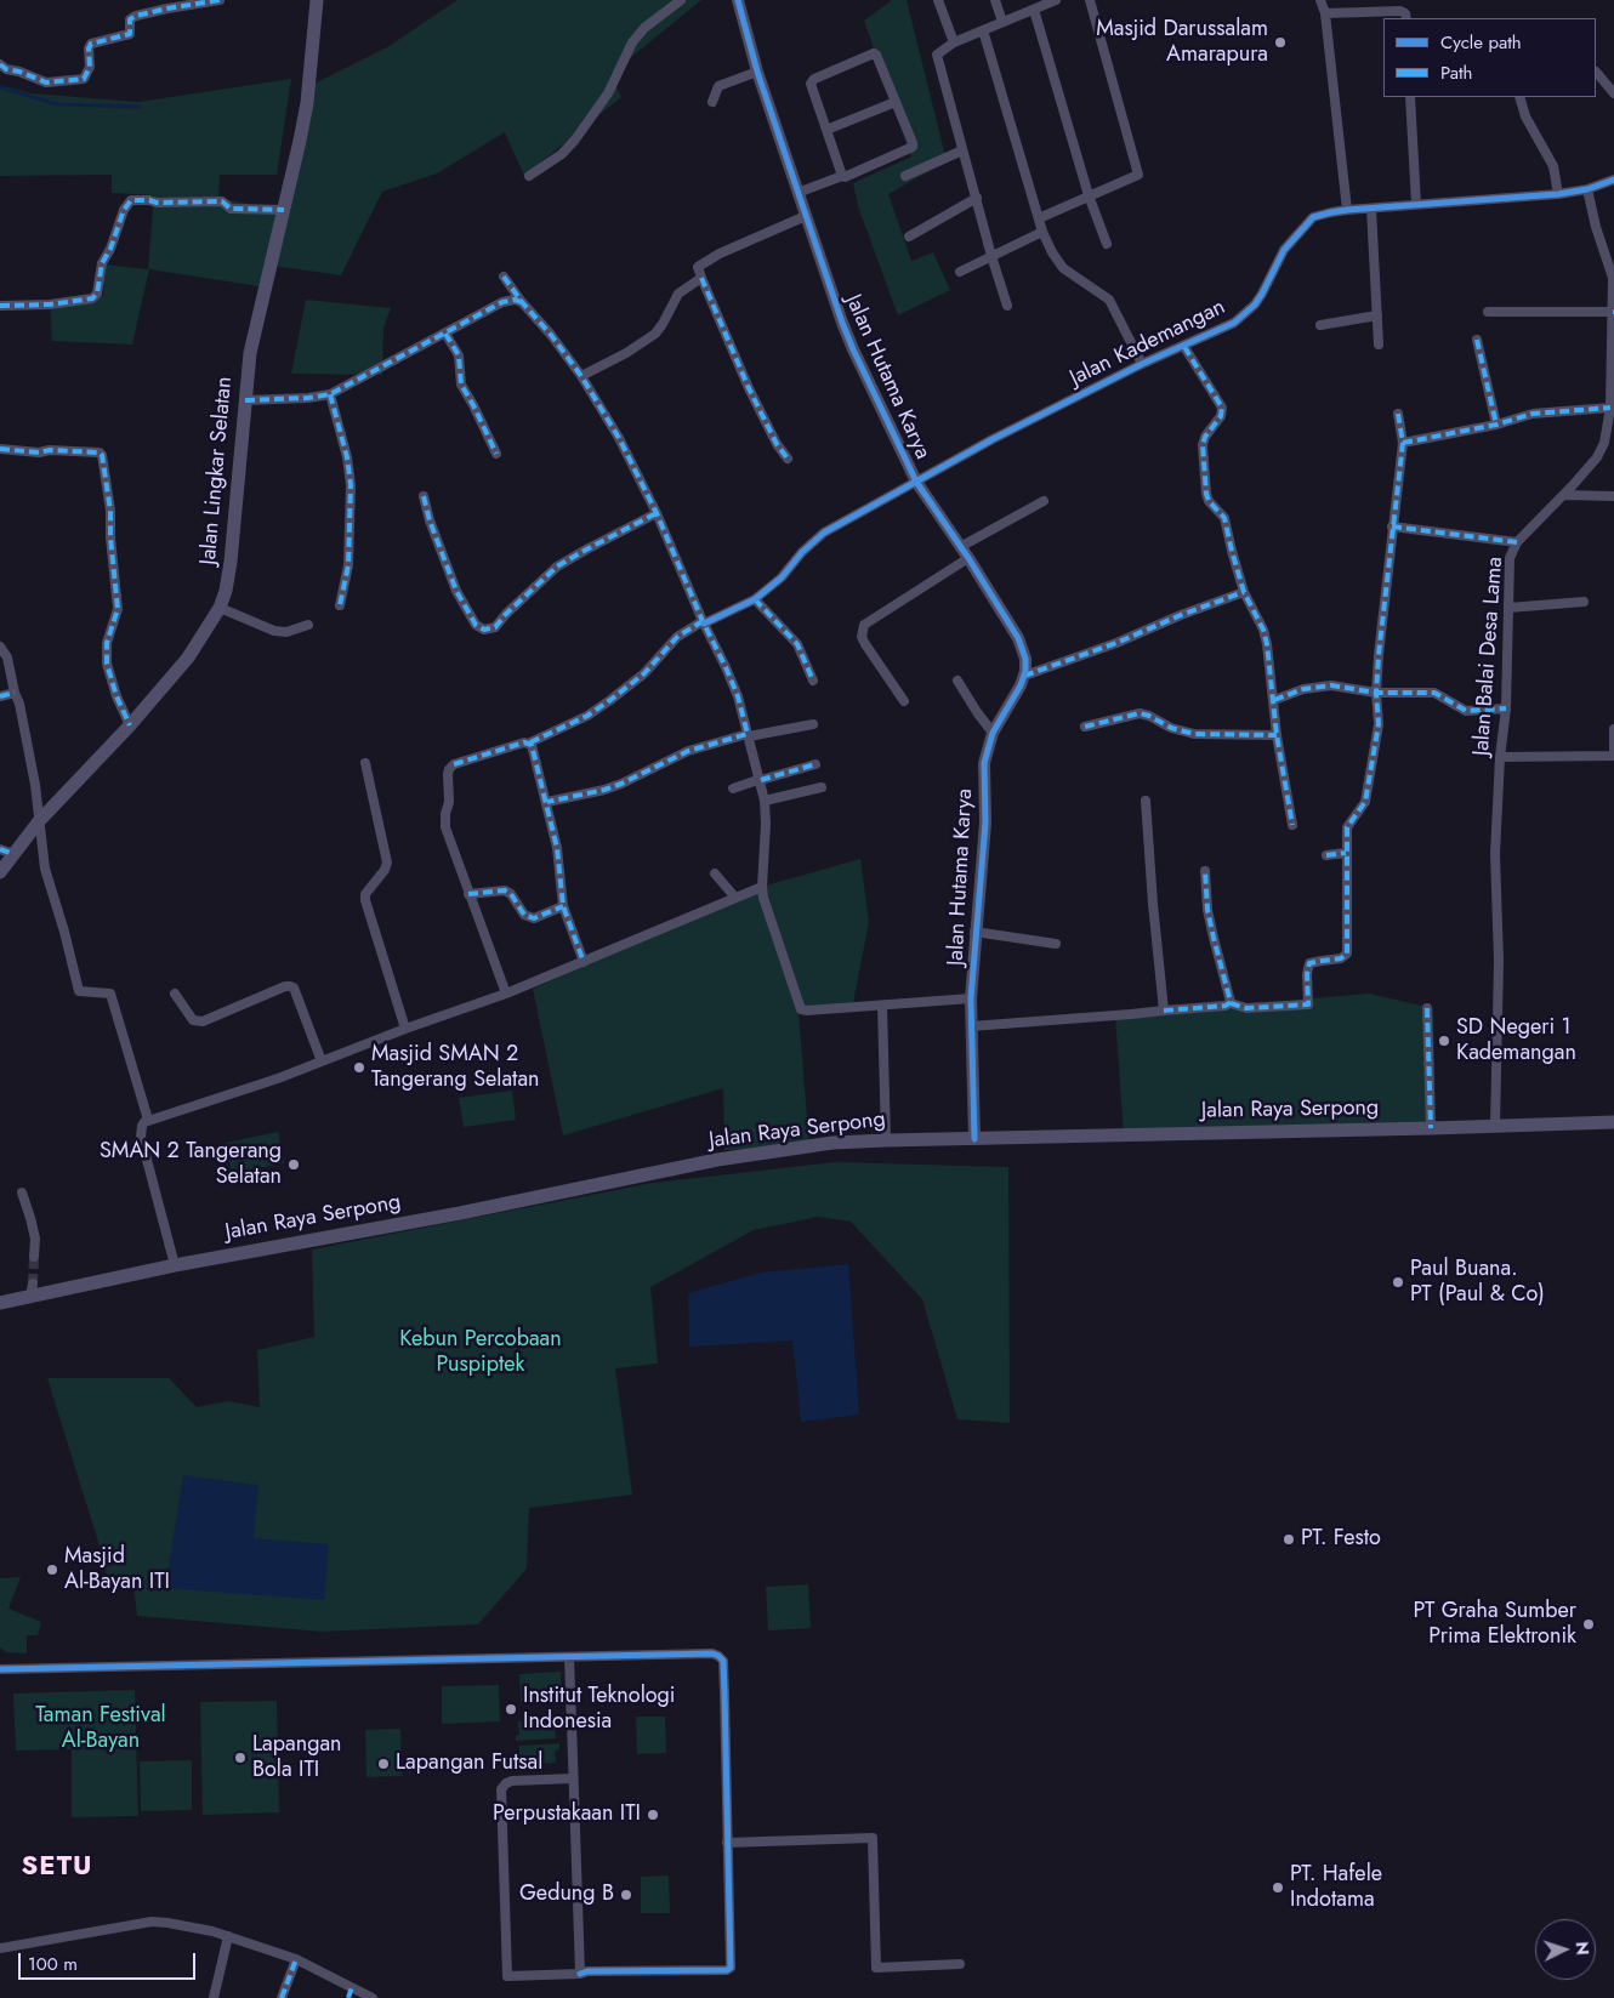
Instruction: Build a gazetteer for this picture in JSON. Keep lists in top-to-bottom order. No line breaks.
{"streets":{"main road":["Jalan Lingkar Selatan","Jalan Raya Serpong"],"street":["Jalan Kademangan","Jalan Hutama Karya","Jalan Balai Desa Lama"]},"crossings":[["Jalan Kademangan","Jalan Hutama Karya"],["Jalan Kademangan","Jalan Balai Desa Lama"],["Jalan Hutama Karya","Jalan Raya Serpong"],["Jalan Balai Desa Lama","Jalan Raya Serpong"]],"districts":["SETU"],"parks":["Kebun Percobaan Puspiptek","Taman Festival Al-Bayan"],"places":["Masjid Darussalam Amarapura","SD Negeri 1 Kademangan","Masjid SMAN 2 Tangerang Selatan","SMAN 2 Tangerang Selatan","Paul Buana. PT (Paul & Co)","PT. Festo","Masjid Al-Bayan ITI","PT Graha Sumber Prima Elektronik","Institut Teknologi Indonesia","Lapangan Bola ITI","Lapangan Futsal","Perpustakaan ITI","PT. Hafele Indotama","Gedung B"],"legend":["Cycle path","Path"],"scale_bar":"100 m","north":"right"}
